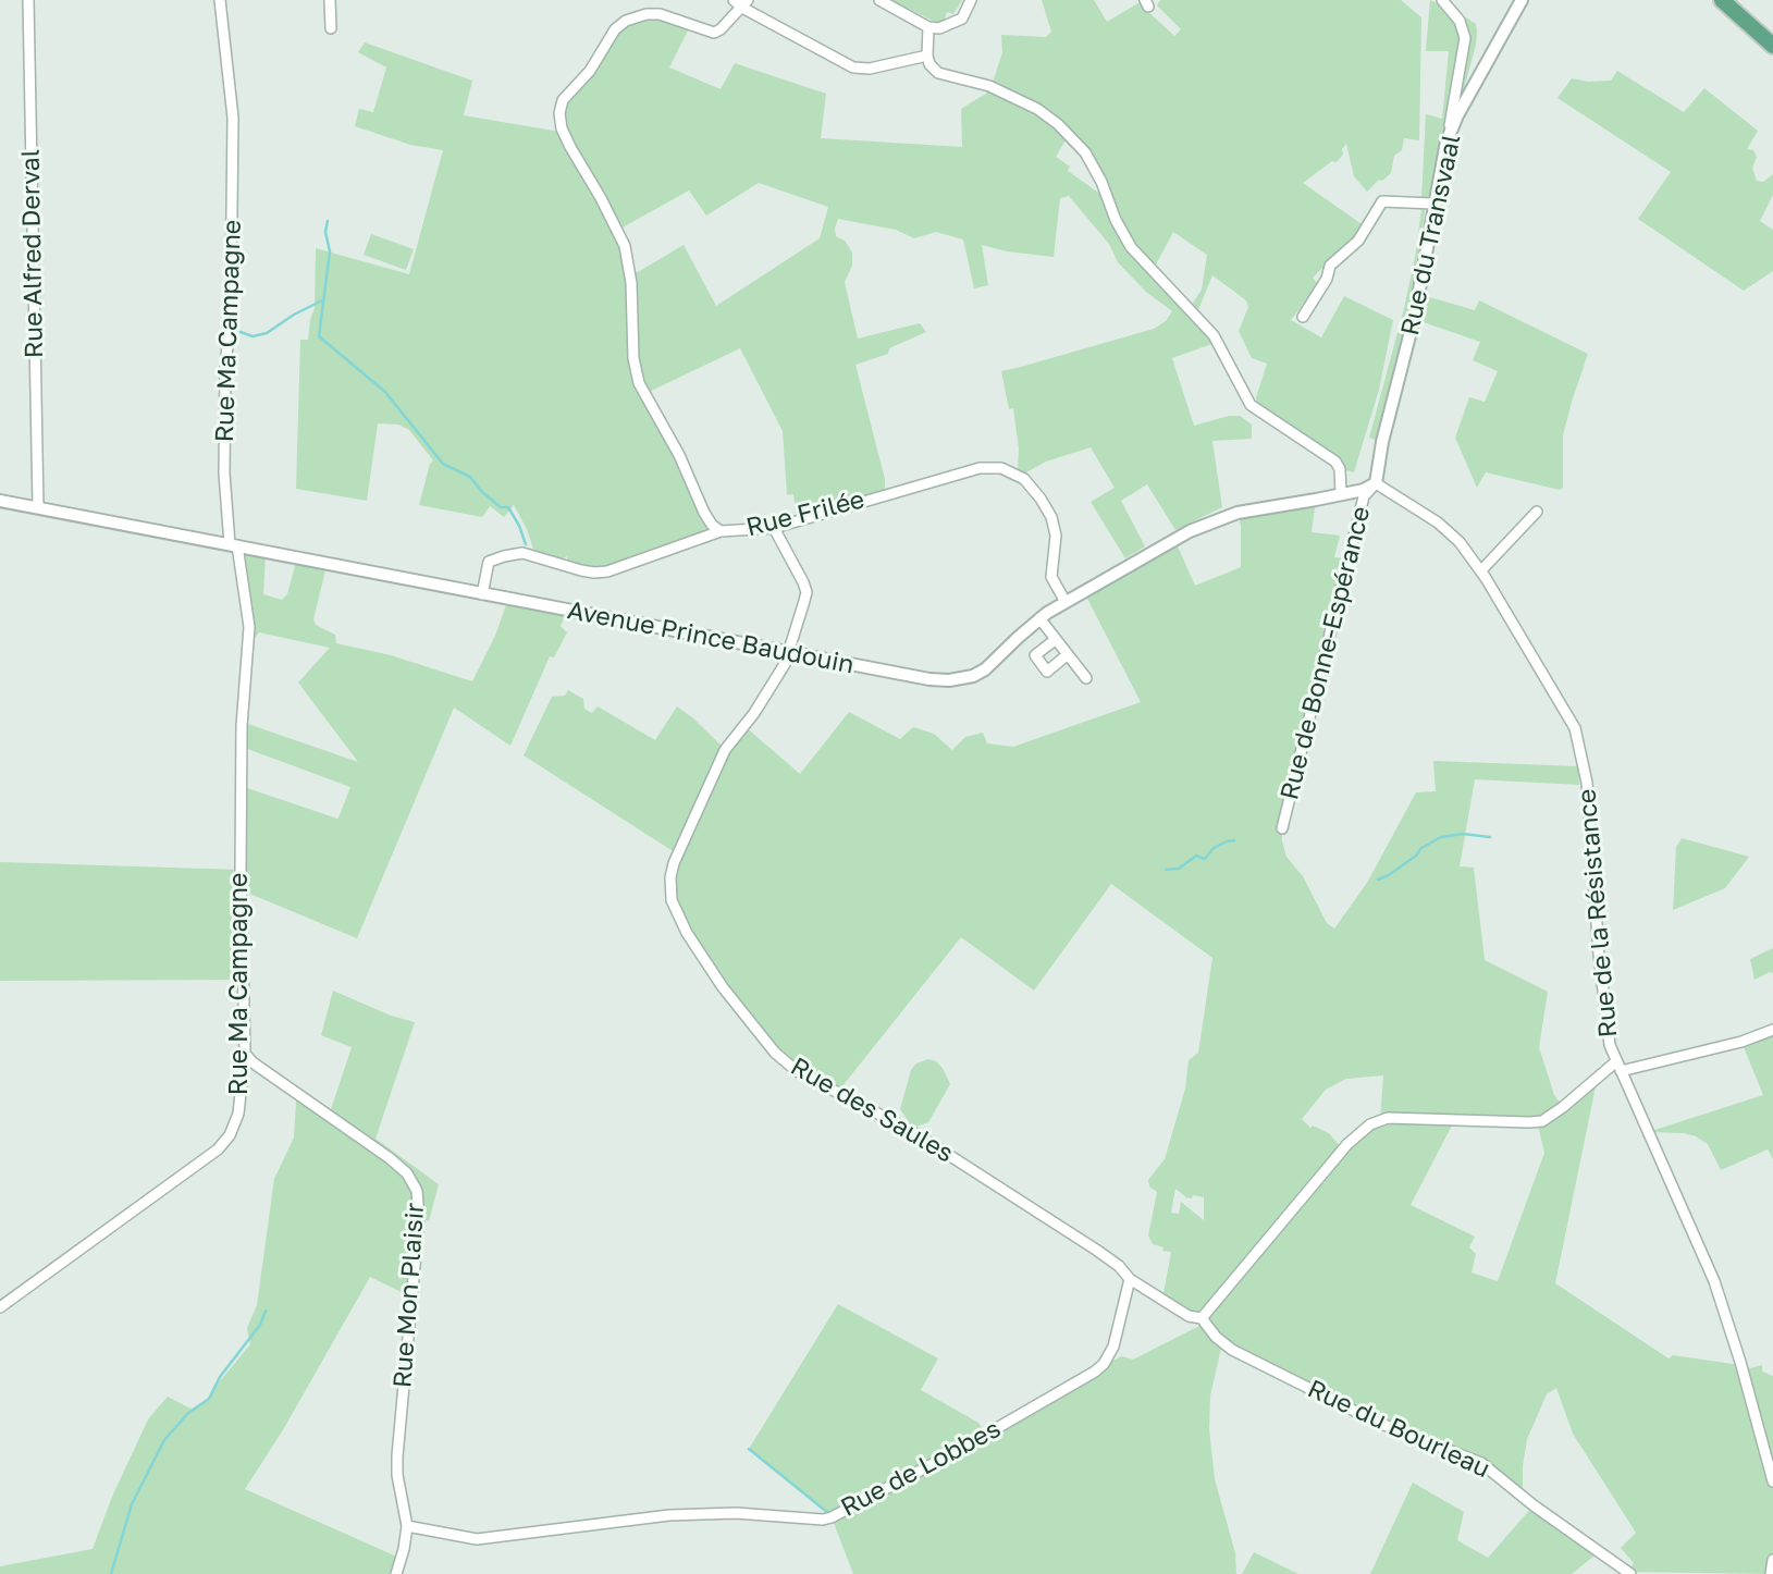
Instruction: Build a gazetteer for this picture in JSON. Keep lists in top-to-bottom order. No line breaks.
{"streets":{"street":["Rue du Transvaal","Rue Alfred Derval","Rue Ma Campagne","Rue Frilée","Avenue Prince Baudouin","Rue de Bonne-Espérance","Rue de la Résistance","Rue des Saules","Rue Mon Plaisir","Rue du Bourleau","Rue de Lobbes"]},"crossings":[["Rue du Transvaal","Avenue Prince Baudouin"],["Rue du Transvaal","Rue de Bonne-Espérance"],["Rue du Transvaal","Rue de la Résistance"],["Rue Alfred Derval","Avenue Prince Baudouin"],["Rue Ma Campagne","Avenue Prince Baudouin"],["Rue Ma Campagne","Rue Mon Plaisir"],["Rue Frilée","Avenue Prince Baudouin"],["Rue Frilée","Rue des Saules"],["Avenue Prince Baudouin","Rue de Bonne-Espérance"],["Avenue Prince Baudouin","Rue de la Résistance"],["Avenue Prince Baudouin","Rue des Saules"],["Rue de Bonne-Espérance","Rue de la Résistance"],["Rue des Saules","Rue du Bourleau"],["Rue des Saules","Rue de Lobbes"],["Rue Mon Plaisir","Rue de Lobbes"]]}
